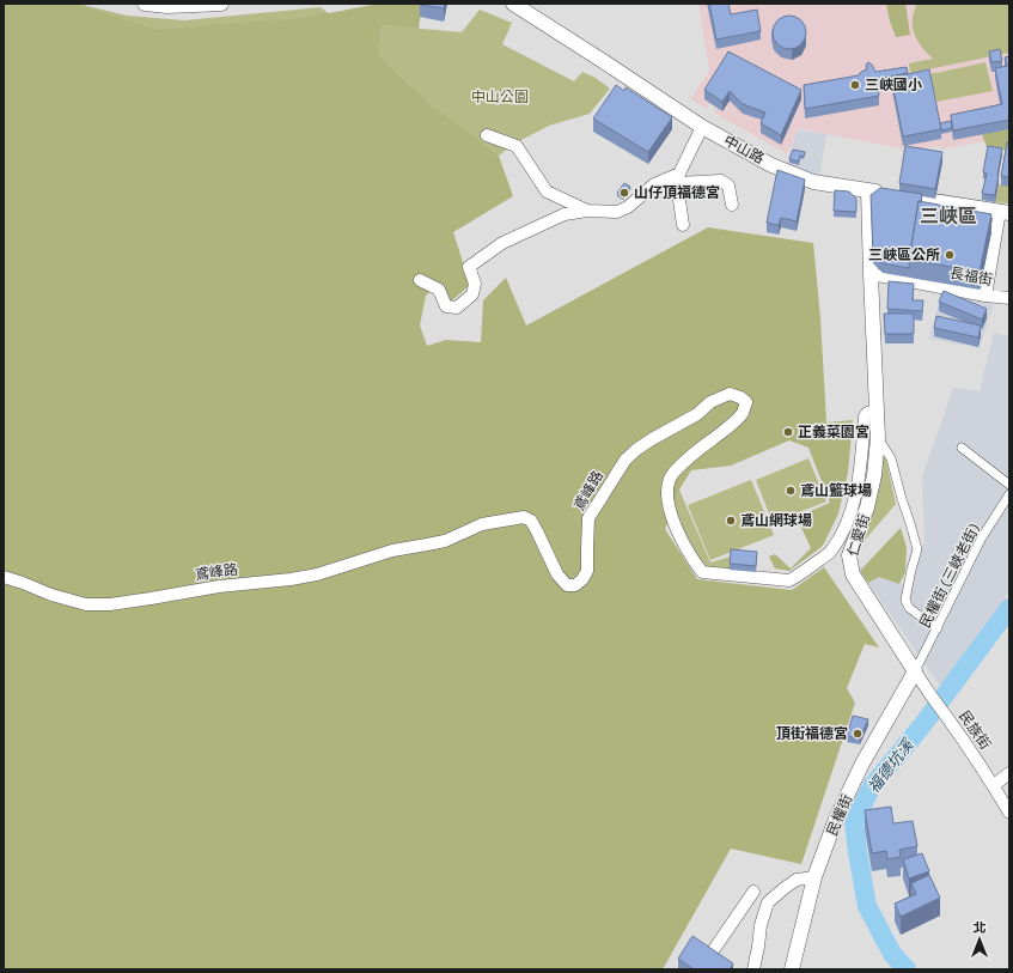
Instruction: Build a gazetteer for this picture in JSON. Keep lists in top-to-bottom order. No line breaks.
{"streets":{"street":["中山路","長福街","鳶峰路","仁愛街","民權街 (三峽老街)","民族街","民權街"]},"crossings":[["中山路","仁愛街"],["長福街","仁愛街"],["鳶峰路","仁愛街"],["仁愛街","民權街 (三峽老街)"],["仁愛街","民族街"],["仁愛街","民權街"],["民權街 (三峽老街)","民族街"],["民權街 (三峽老街)","民權街"],["民族街","民權街"]],"districts":["三峽區"],"water":["福德坑溪"],"parks":["中山公園"],"places":["三峽國小","山仔頂福德宮","三峽區公所","正義菜園宮","鳶山籃球場","鳶山網球場","頂街福德宮"],"north":"top"}
